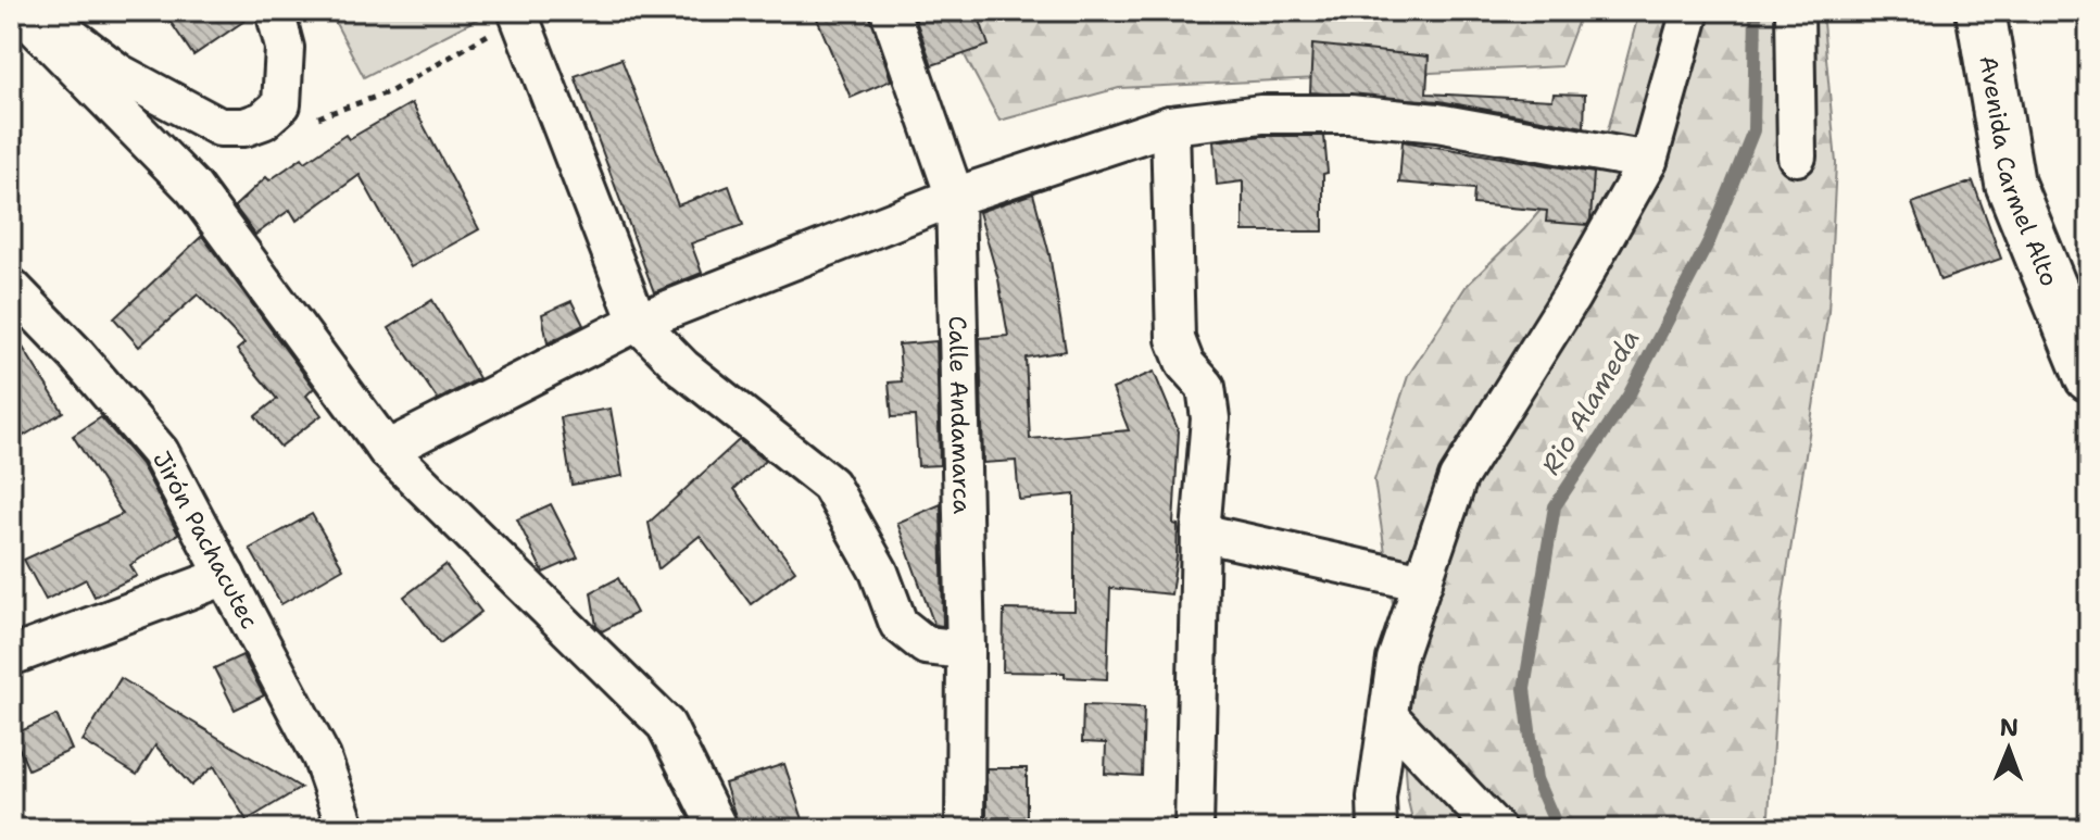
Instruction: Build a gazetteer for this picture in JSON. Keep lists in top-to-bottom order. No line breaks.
{"streets":{"street":["Avenida Carmel Alto","Calle Andamarca","Jirón Pachacutec"]},"water":["Rio Alameda"],"north":"top"}
